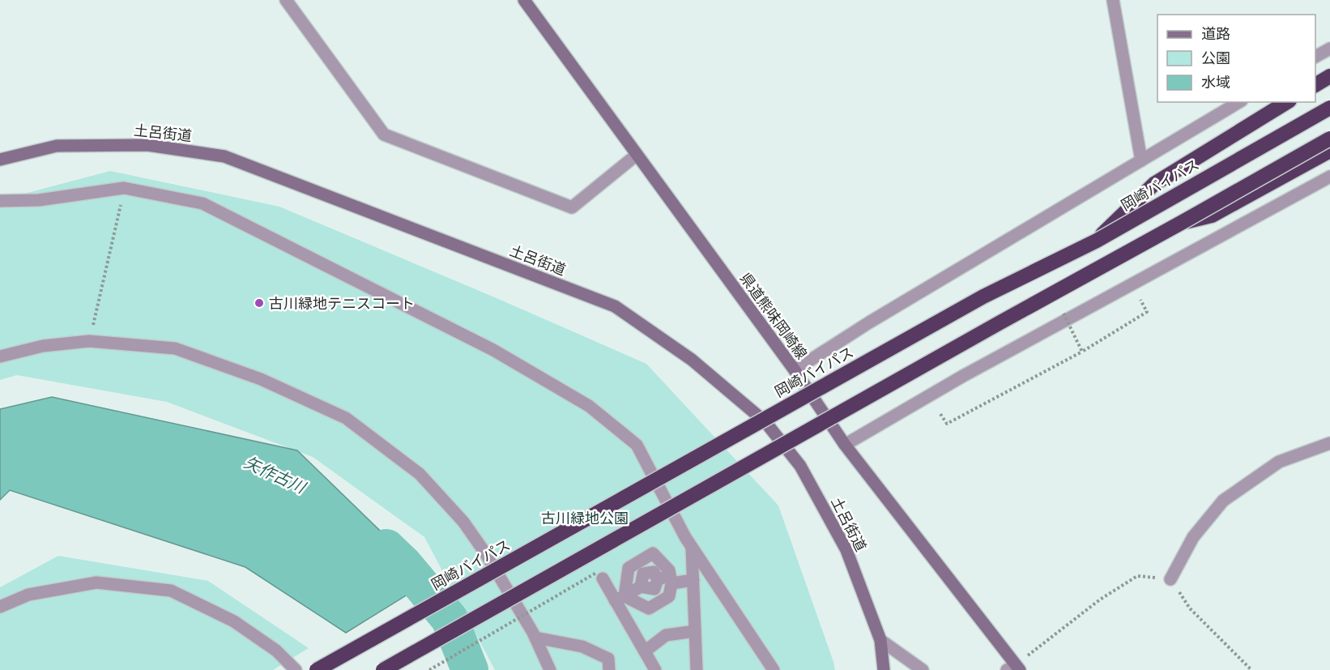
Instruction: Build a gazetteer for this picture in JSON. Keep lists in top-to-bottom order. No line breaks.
{"streets":{"highway":["岡崎バイパス"],"street":["土呂街道","県道熊味岡崎線"]},"water":["矢作古川"],"parks":["古川緑地公園"],"places":["古川緑地テニスコート"],"legend":["道路","公園","水域"]}
